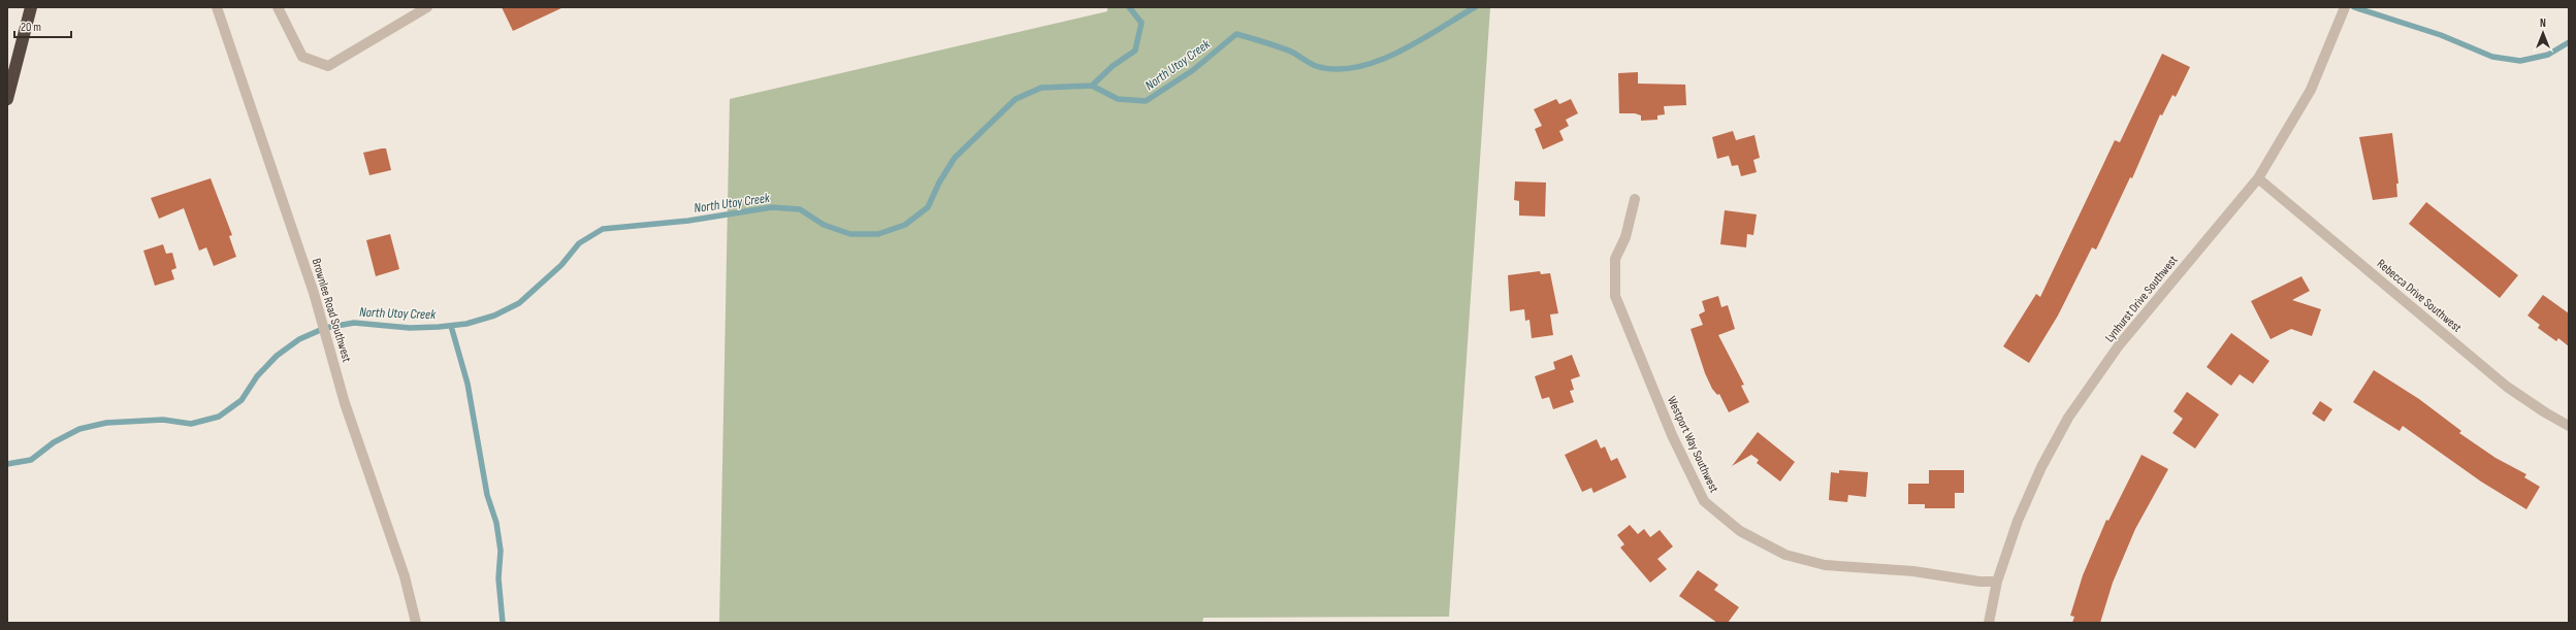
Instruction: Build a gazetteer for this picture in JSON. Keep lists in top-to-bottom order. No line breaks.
{"streets":{"street":["Rebecca Drive Southwest","Lynhurst Drive Southwest","Brownlee Road Southwest","Westport Way Southwest"]},"crossings":[["Rebecca Drive Southwest","Lynhurst Drive Southwest"],["Lynhurst Drive Southwest","Westport Way Southwest"]],"water":["North Utoy Creek"],"scale_bar":"20 m","north":"top"}
